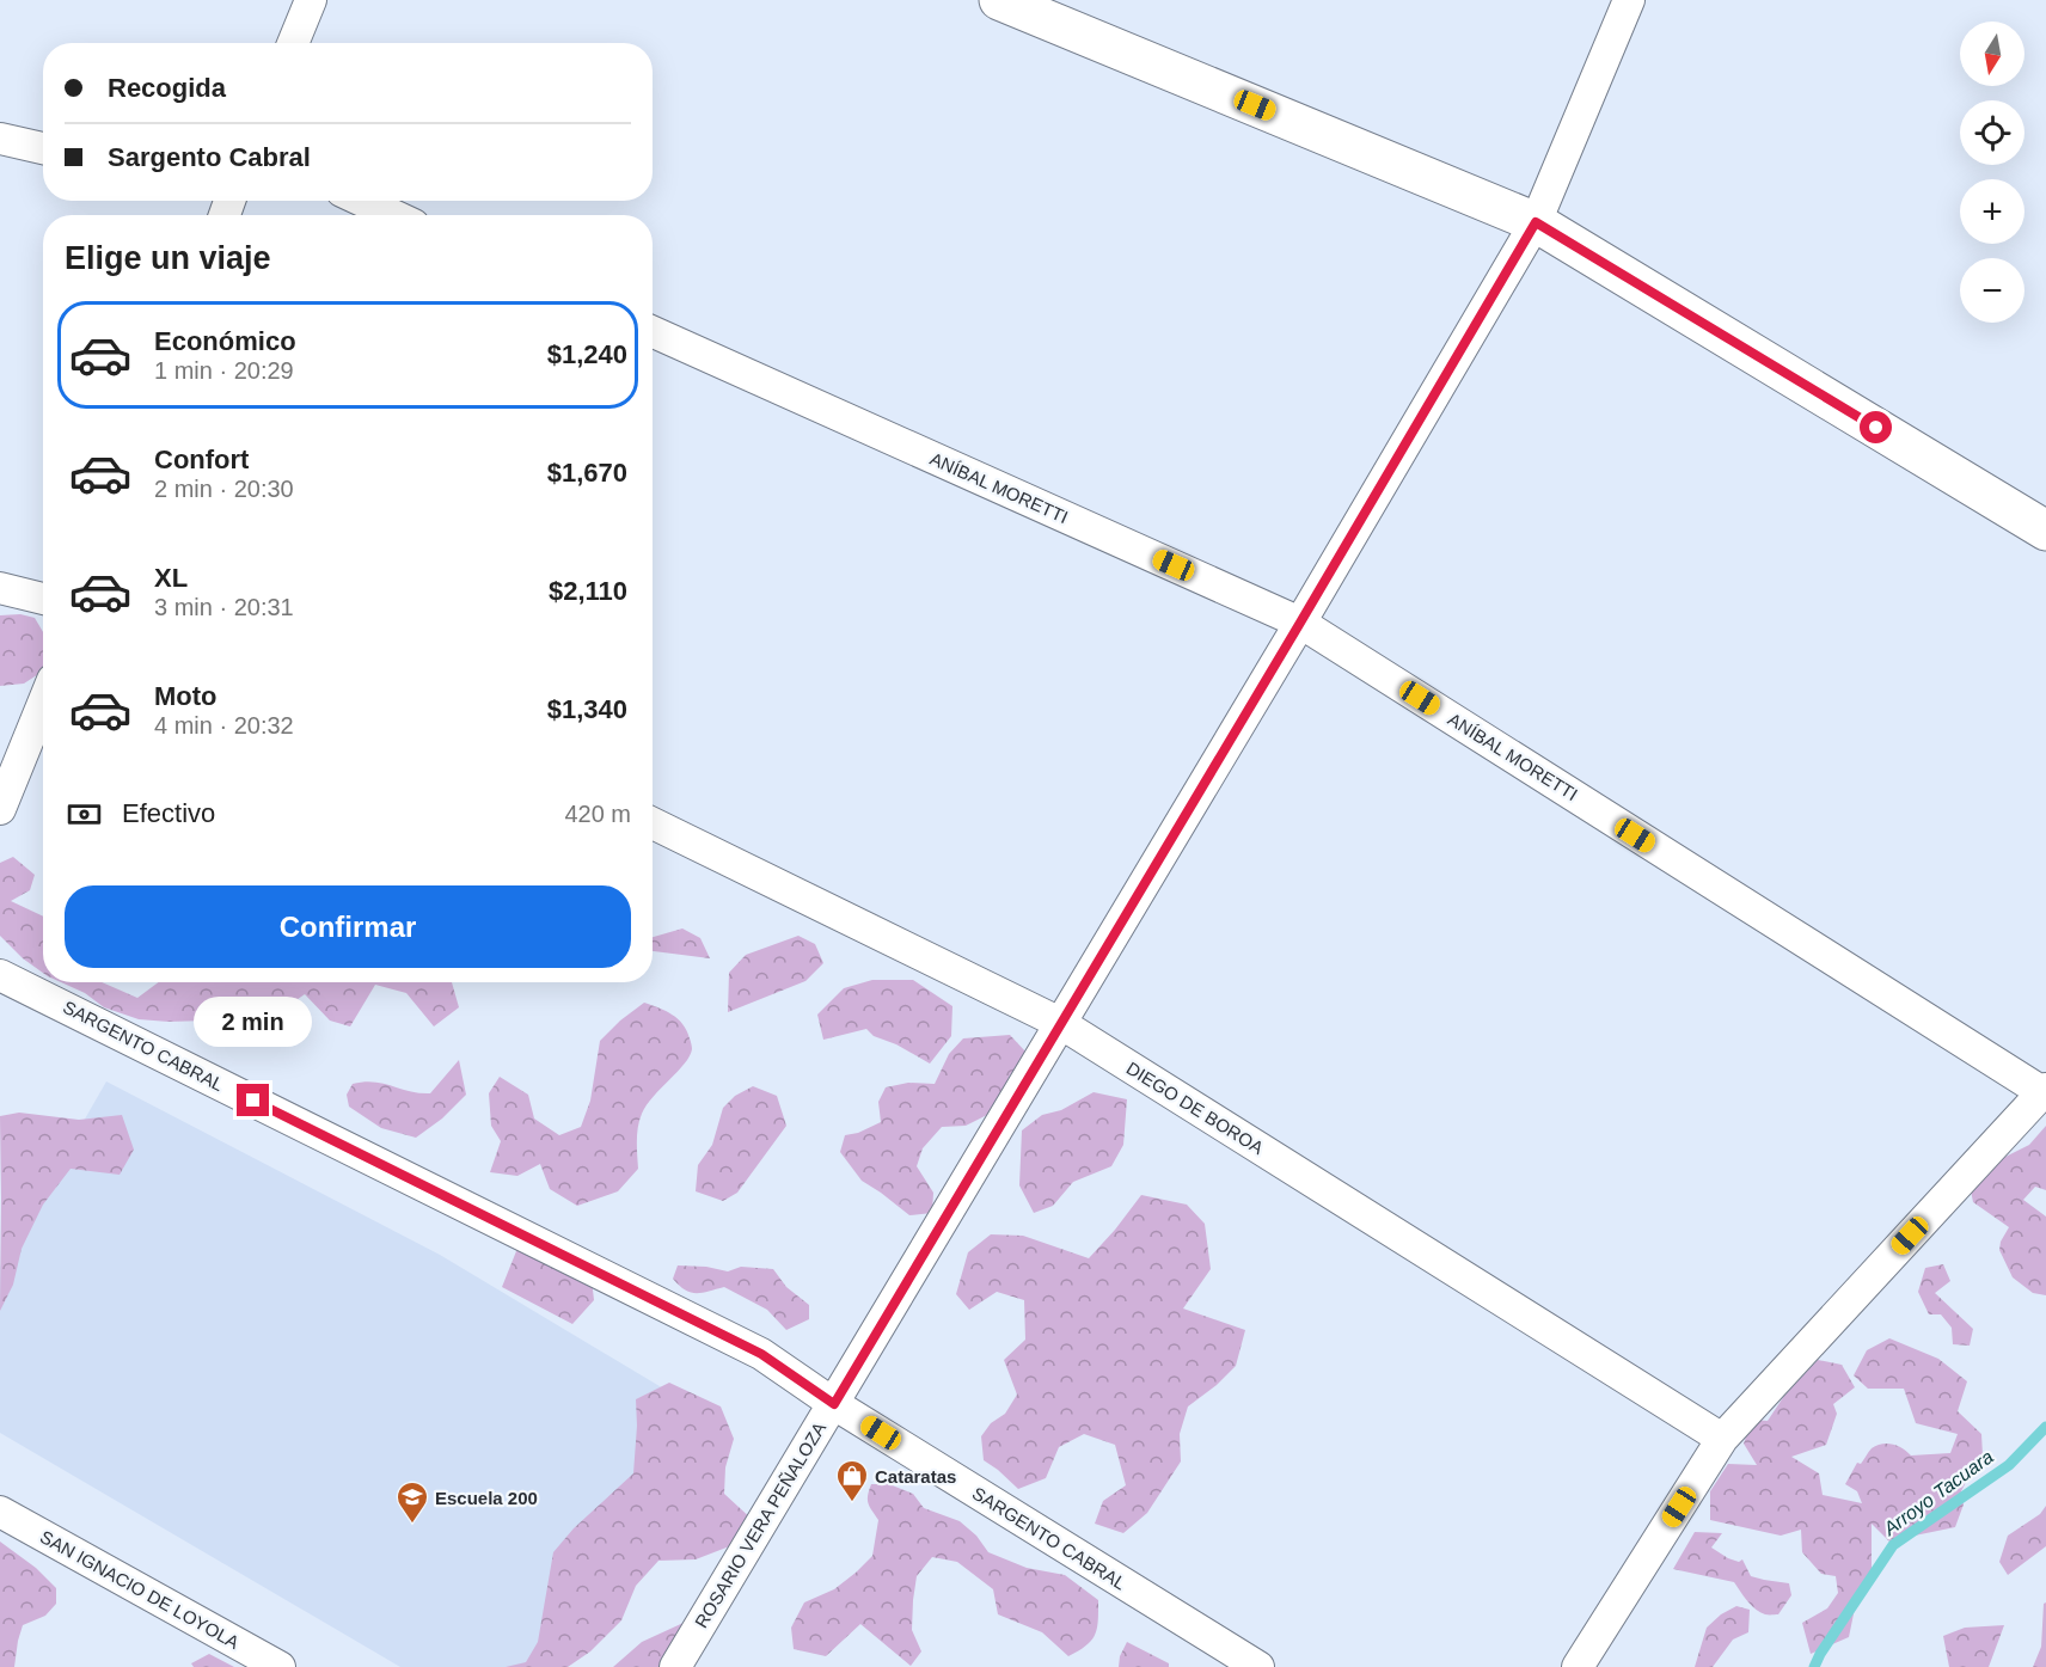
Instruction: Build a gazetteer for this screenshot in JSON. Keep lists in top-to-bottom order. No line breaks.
{"streets":{"street":["ANÍBAL MORETTI","SARGENTO CABRAL","DIEGO DE BOROA","ROSARIO VERA PEÑALOZA","SAN IGNACIO DE LOYOLA"]},"crossings":[["ANÍBAL MORETTI","ROSARIO VERA PEÑALOZA"],["SARGENTO CABRAL","ROSARIO VERA PEÑALOZA"],["DIEGO DE BOROA","ROSARIO VERA PEÑALOZA"]],"water":["Arroyo Tacuara"],"places":{"shop":["Cataratas"],"school or university":["Escuela 200"]},"north":"bottom","page":{"map_buttons":["+","−"],"banner":["Recogida","Sargento Cabral"],"heading":"Elige un viaje","list":[{"name":"Económico","note":"1 min · 20:29","value":"$1,240"},{"name":"Confort","note":"2 min · 20:30","value":"$1,670"},{"name":"XL","note":"3 min · 20:31","value":"$2,110"},{"name":"Moto","note":"4 min · 20:32","value":"$1,340"}],"pay":["Efectivo","420 m"],"buttons":"Confirmar","bubble":"2 min"}}
